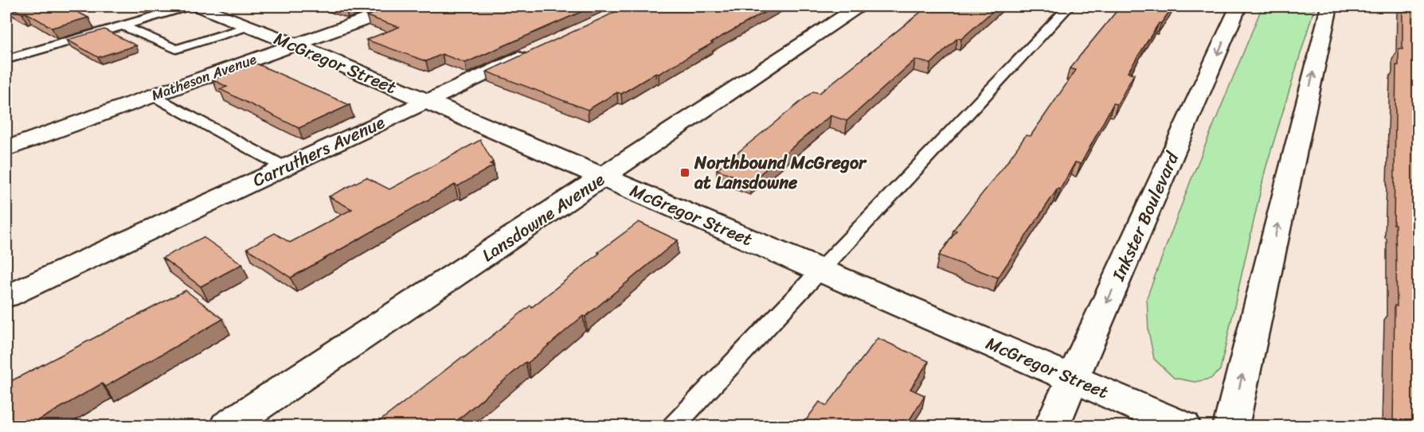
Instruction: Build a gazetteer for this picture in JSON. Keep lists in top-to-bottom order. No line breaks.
{"streets":{"main road":["McGregor Street","Matheson Avenue","Carruthers Avenue","Inkster Boulevard","Lansdowne Avenue"]},"crossings":[["McGregor Street","Matheson Avenue"],["McGregor Street","Carruthers Avenue"],["McGregor Street","Inkster Boulevard"],["McGregor Street","Lansdowne Avenue"]],"places":{"transit":["Northbound McGregor at Lansdowne"]}}
